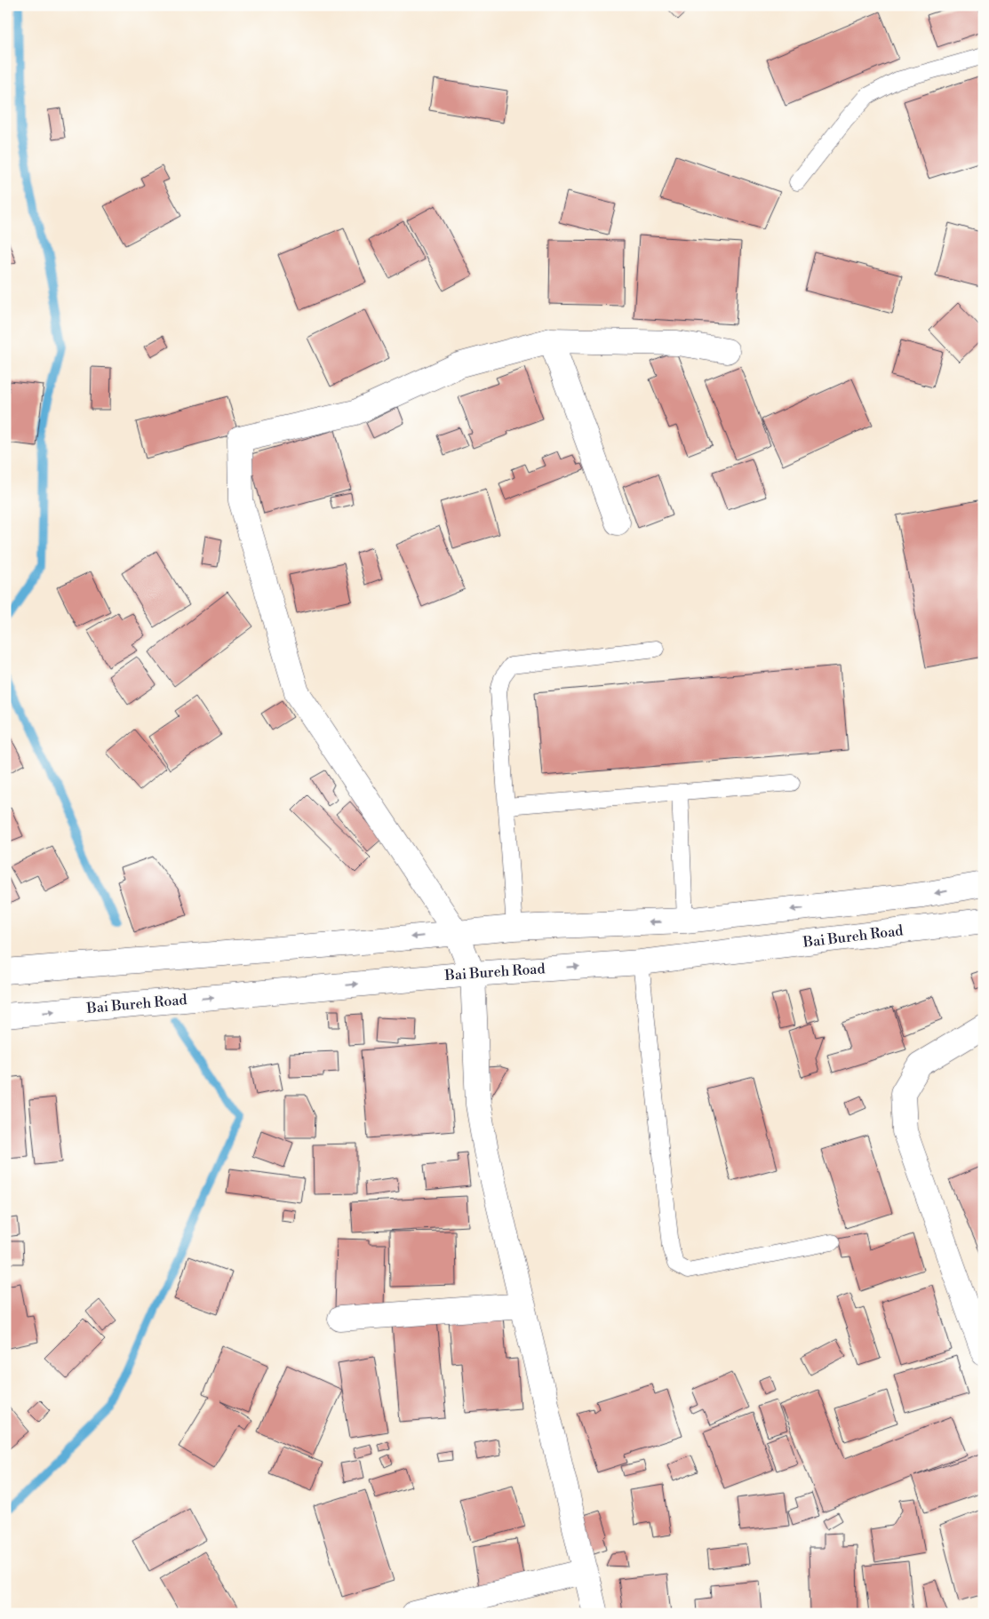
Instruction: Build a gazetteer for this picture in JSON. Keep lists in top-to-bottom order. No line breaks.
{"streets":{"main road":["Bai Bureh Road"]}}
